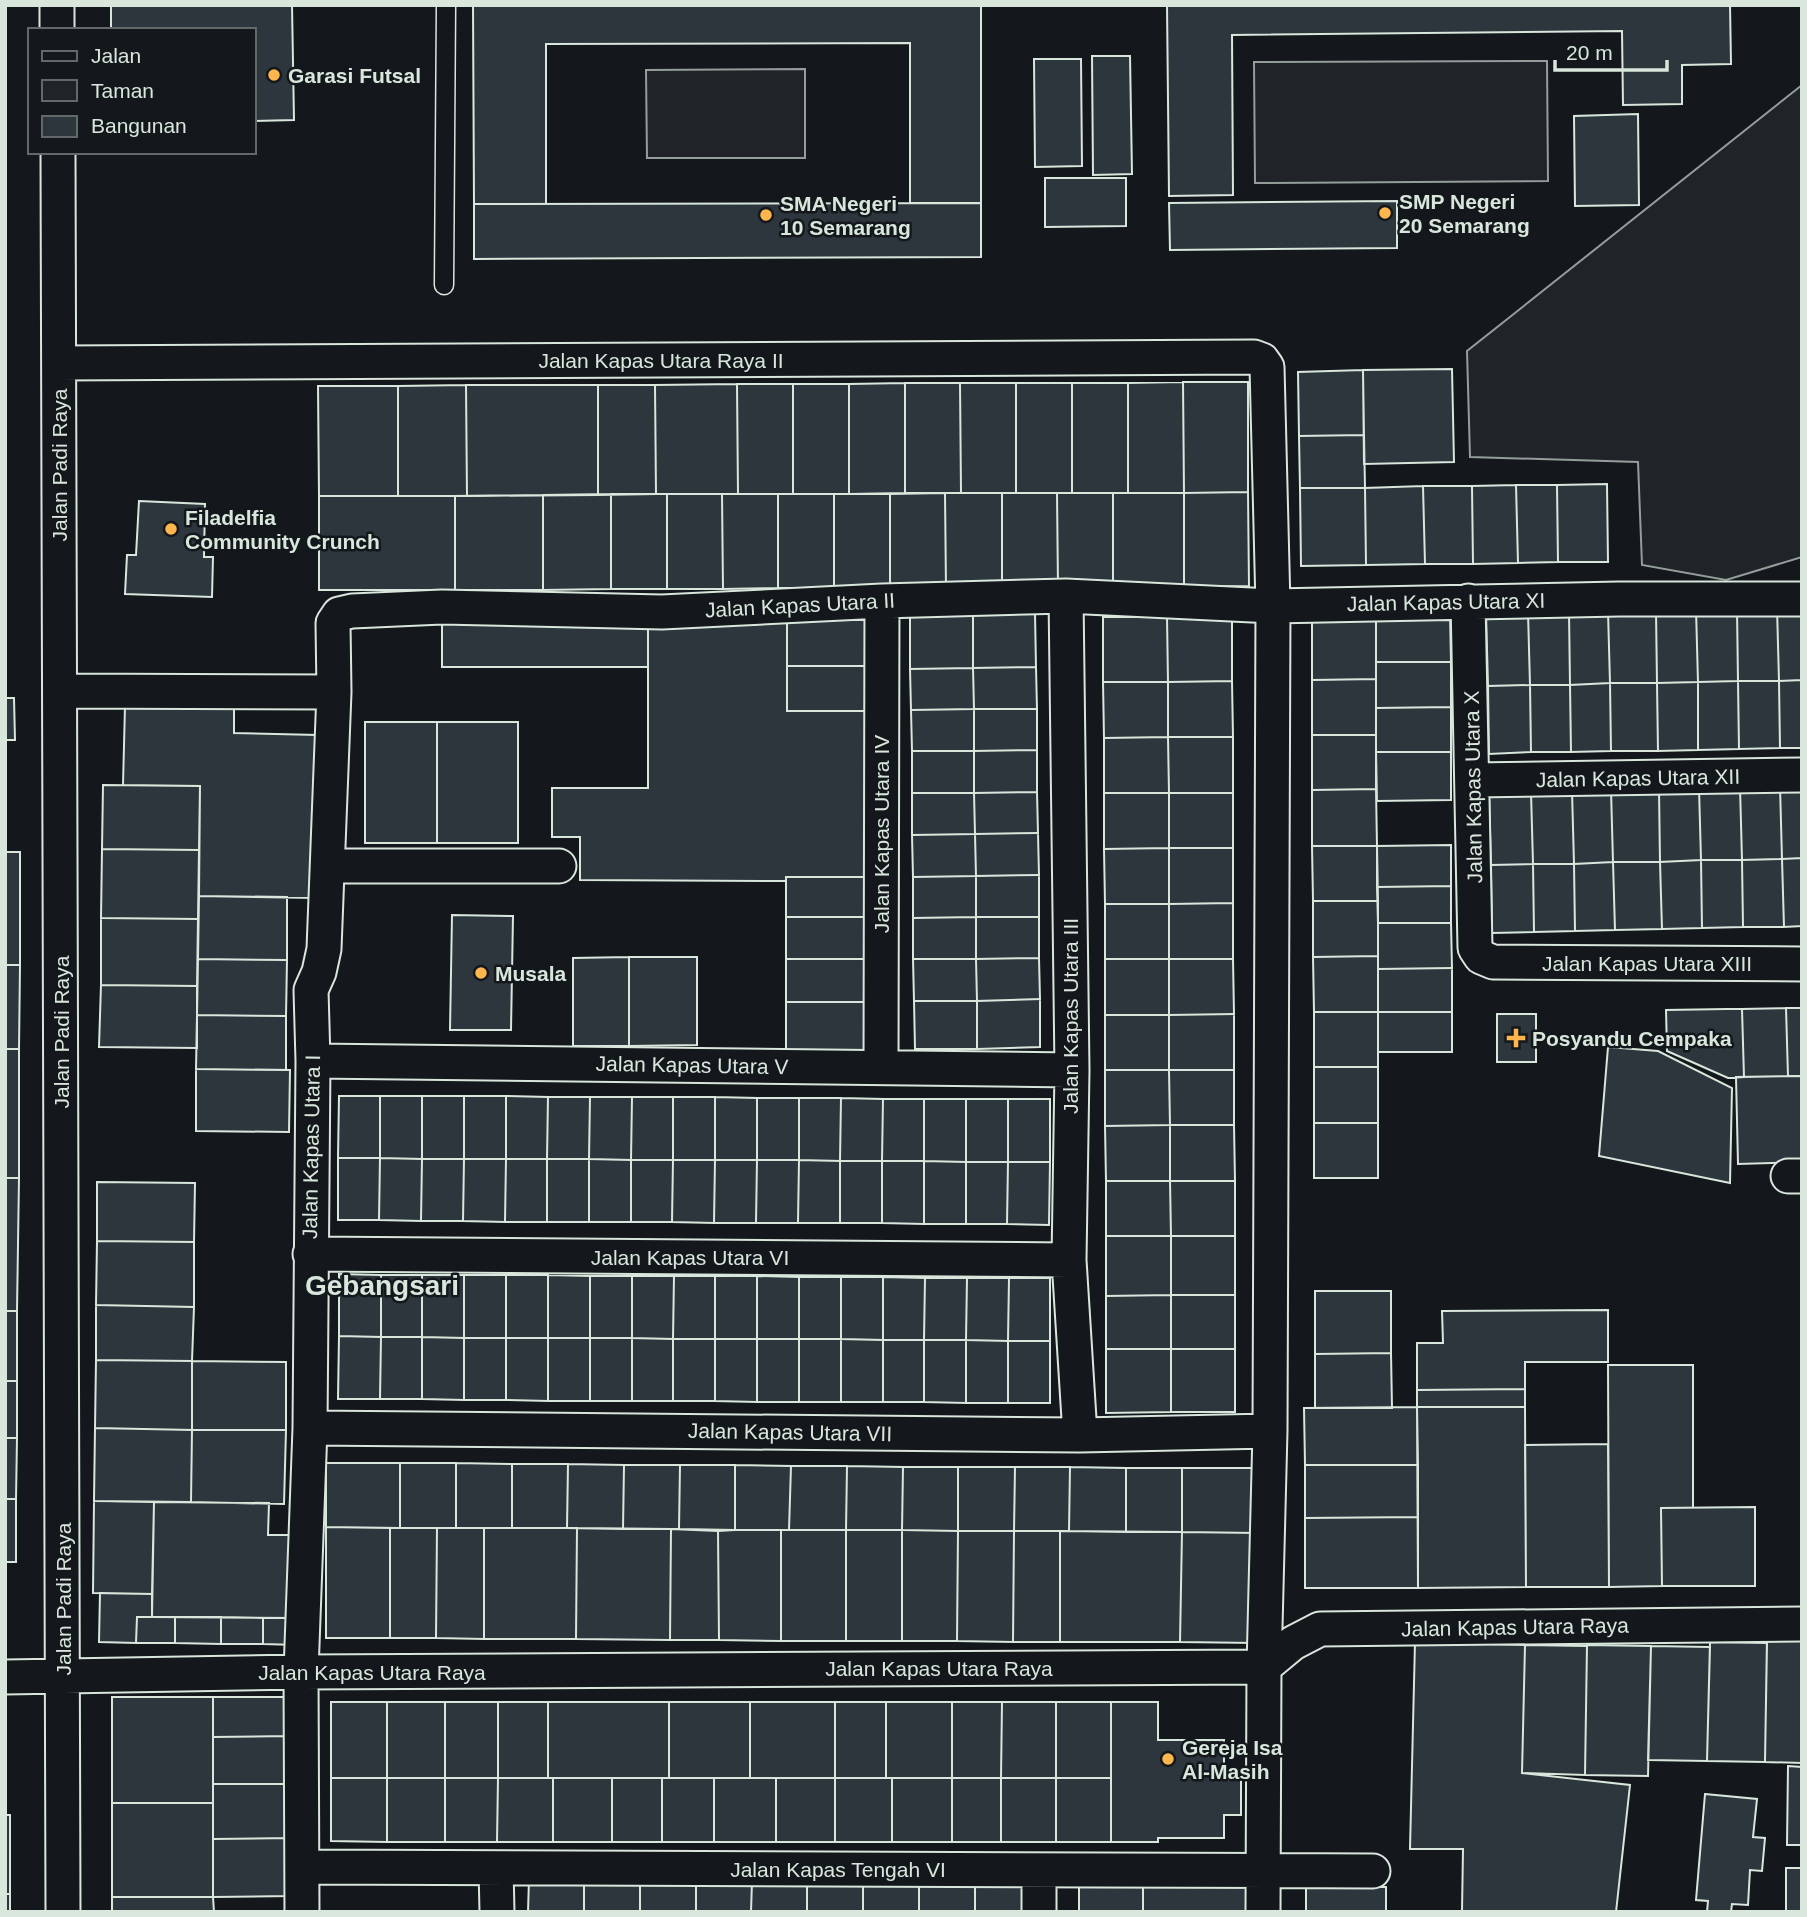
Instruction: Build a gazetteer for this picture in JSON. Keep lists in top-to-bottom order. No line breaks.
{"streets":{"street":["Jalan Kapas Utara Raya II","Jalan Padi Raya","Jalan Kapas Utara XI","Jalan Kapas Utara II","Jalan Kapas Utara XII","Jalan Kapas Utara X","Jalan Kapas Utara IV","Jalan Kapas Utara XIII","Jalan Kapas Utara III","Jalan Kapas Utara V","Jalan Kapas Utara I","Jalan Kapas Utara VI","Jalan Kapas Utara VII","Jalan Kapas Utara Raya","Jalan Kapas Tengah VI"]},"crossings":[["Jalan Kapas Utara Raya II","Jalan Padi Raya"],["Jalan Kapas Utara Raya II","Jalan Kapas Utara XI"],["Jalan Kapas Utara Raya II","Jalan Kapas Utara II"],["Jalan Padi Raya","Jalan Kapas Utara Raya"],["Jalan Kapas Utara XI","Jalan Kapas Utara II"],["Jalan Kapas Utara XI","Jalan Kapas Utara X"],["Jalan Kapas Utara II","Jalan Kapas Utara IV"],["Jalan Kapas Utara II","Jalan Kapas Utara III"],["Jalan Kapas Utara II","Jalan Kapas Utara I"],["Jalan Kapas Utara XII","Jalan Kapas Utara X"],["Jalan Kapas Utara X","Jalan Kapas Utara XIII"],["Jalan Kapas Utara IV","Jalan Kapas Utara V"],["Jalan Kapas Utara III","Jalan Kapas Utara V"],["Jalan Kapas Utara III","Jalan Kapas Utara VI"],["Jalan Kapas Utara III","Jalan Kapas Utara VII"],["Jalan Kapas Utara V","Jalan Kapas Utara I"],["Jalan Kapas Utara I","Jalan Kapas Utara VI"],["Jalan Kapas Utara I","Jalan Kapas Utara VII"],["Jalan Kapas Utara I","Jalan Kapas Utara Raya"],["Jalan Kapas Utara I","Jalan Kapas Tengah VI"]],"districts":["Gebangsari"],"places":{"other":["Garasi Futsal","SMP Negeri 20 Semarang","SMA Negeri 10 Semarang","Filadelfia Community Crunch","Musala","Gereja Isa Al-Masih"],"health":["Posyandu Cempaka"]},"legend":["Jalan","Taman","Bangunan"],"scale_bar":"20 m"}
